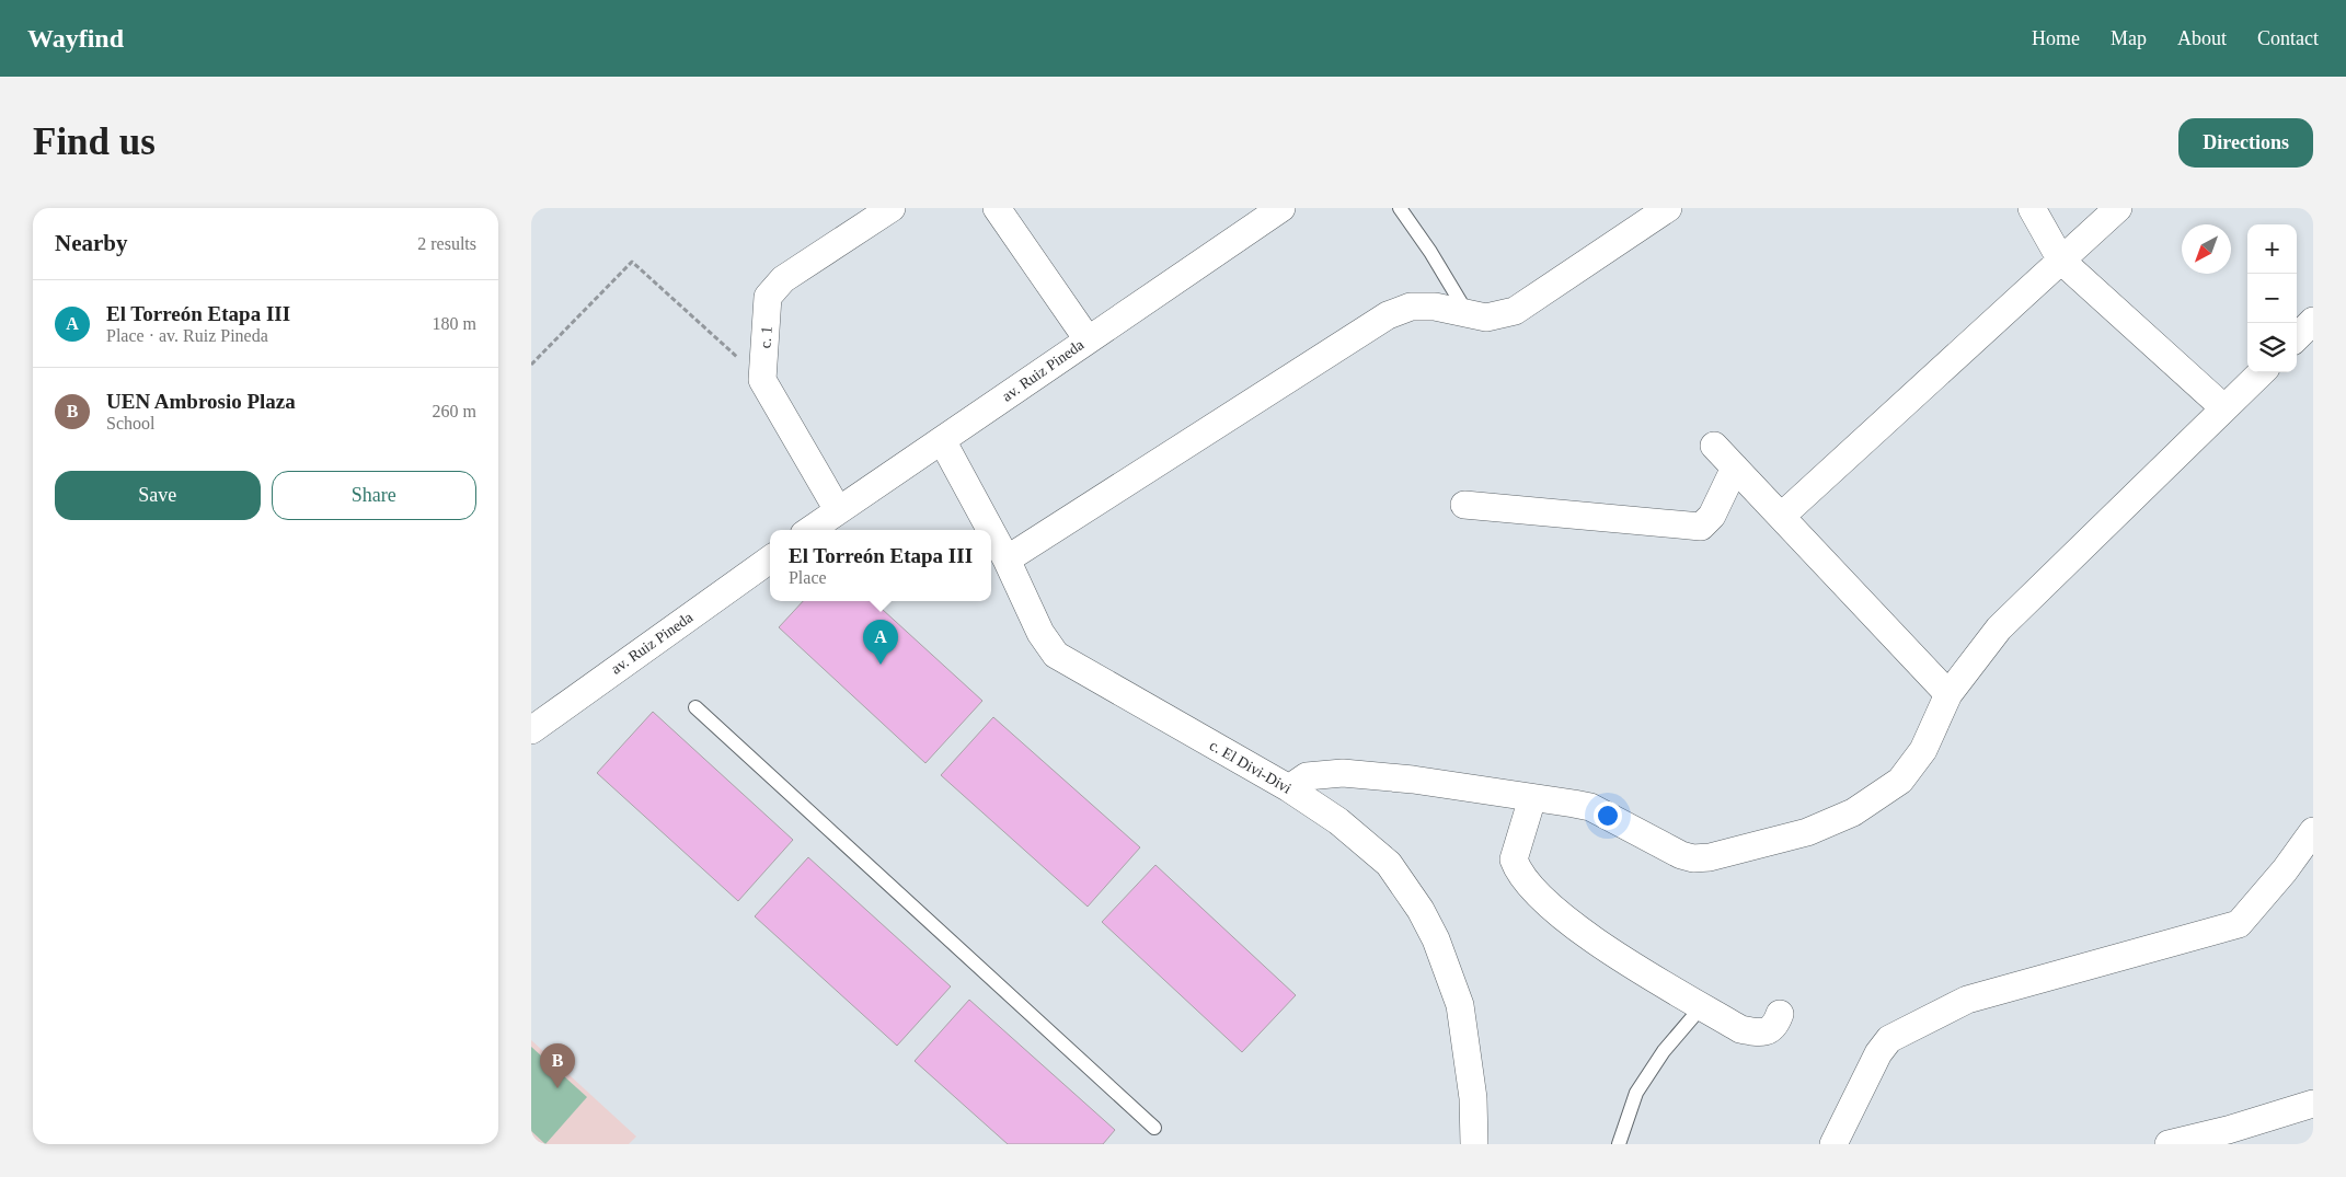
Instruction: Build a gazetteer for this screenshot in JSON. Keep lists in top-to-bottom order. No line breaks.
{"streets":{"street":["c. 1","av. Ruiz Pineda","c. El Divi-Divi"]},"crossings":[["av. Ruiz Pineda","c. El Divi-Divi"]],"north":"bottom left","page":{"header":"Wayfind","nav":["Home","Map","About","Contact"],"buttons":["Directions",["Save","Share"]],"title":"Find us","heading":["Nearby","2 results"],"map_buttons":["+","−"],"list":[{"mark":"A","name":"El Torreón Etapa III","note":"Place · av. Ruiz Pineda","value":"180 m"},{"mark":"B","name":"UEN Ambrosio Plaza","note":"School","value":"260 m"}],"popup":["El Torreón Etapa III","Place"],"pins":["A","B"]}}
